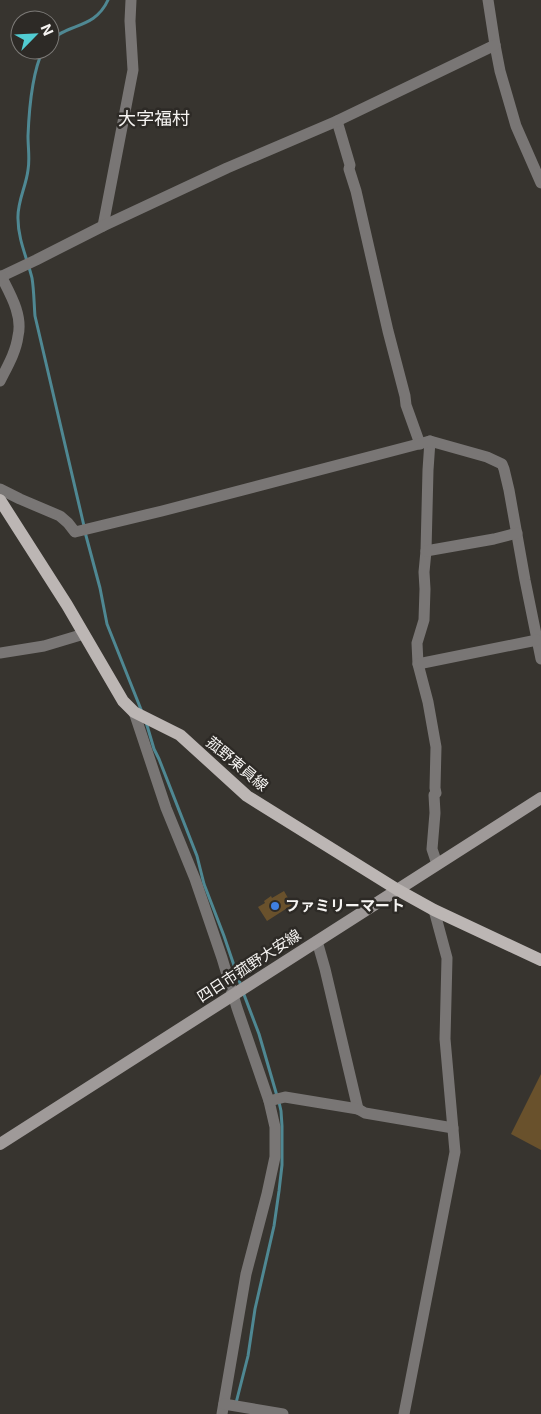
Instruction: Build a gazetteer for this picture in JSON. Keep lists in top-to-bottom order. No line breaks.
{"streets":{"main road":["菰野東員線","四日市菰野大安線"]},"crossings":[["菰野東員線","四日市菰野大安線"]],"districts":["大字福村"],"places":["ファミリーマート"],"north":"top right"}
